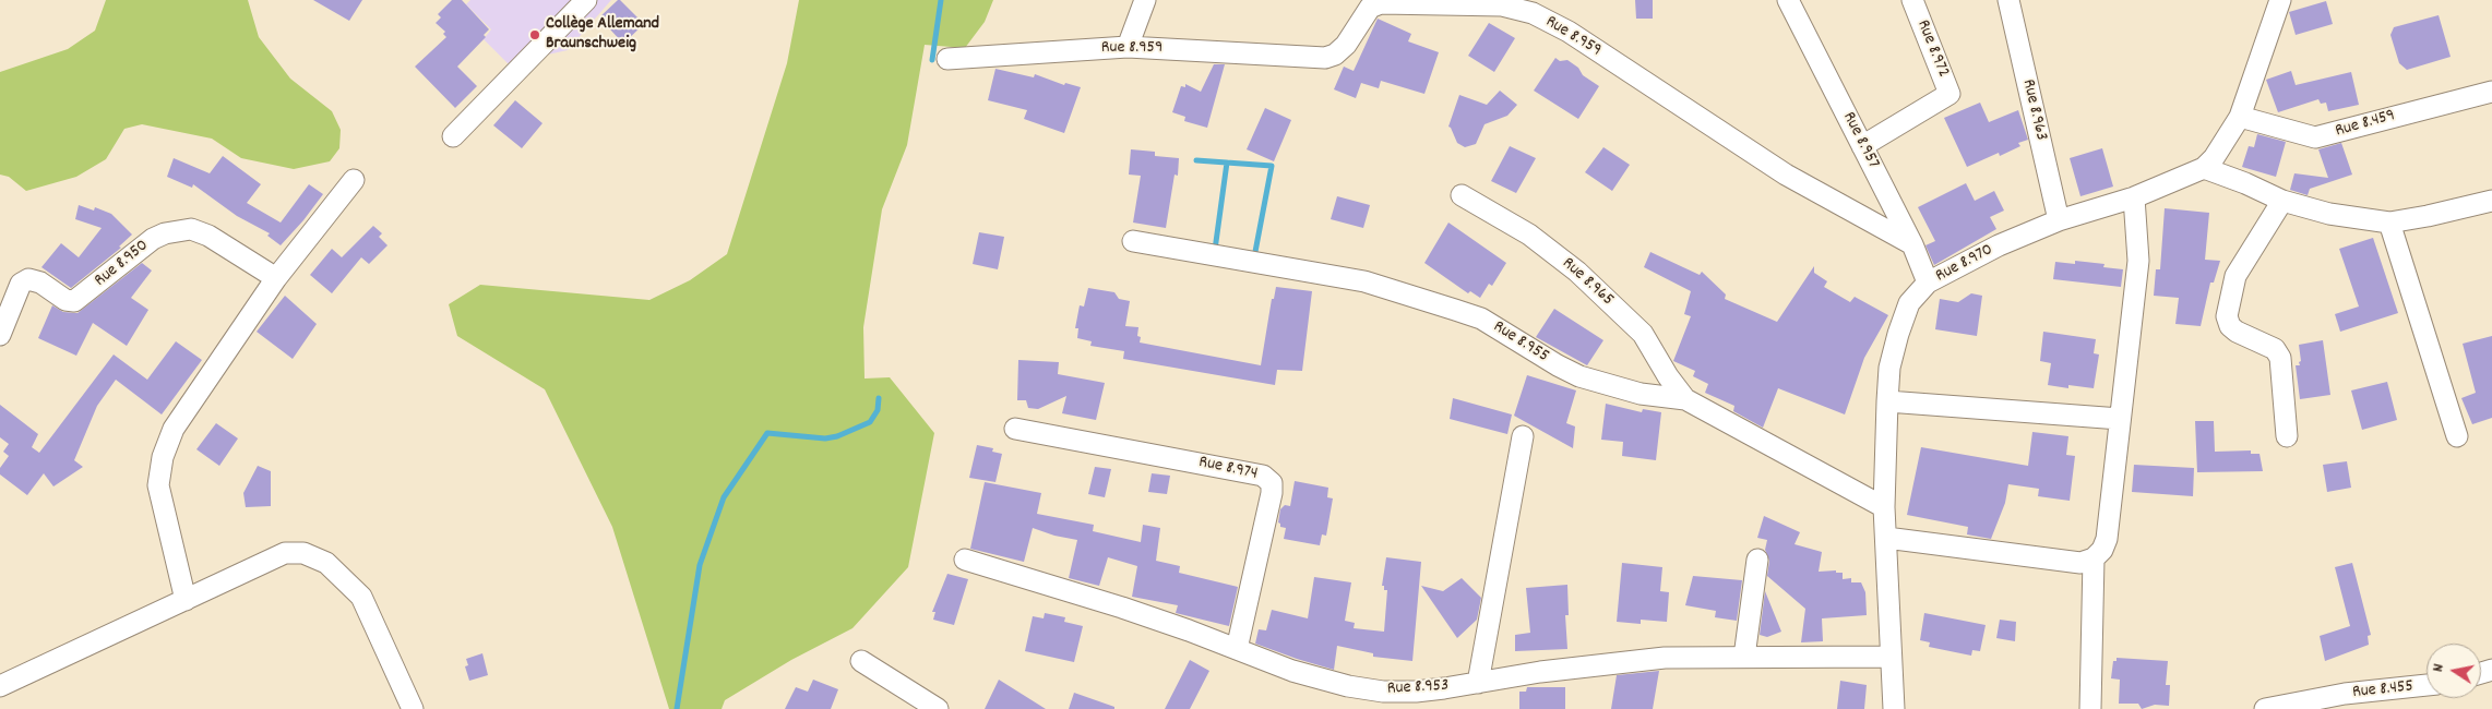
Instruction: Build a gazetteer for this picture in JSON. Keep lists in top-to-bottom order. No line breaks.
{"streets":{"street":["Rue 8.959","Rue 8.972","Rue 8.963","Rue 8.459","Rue 8.957","Rue 8.950","Rue 8.970","Rue 8.965","Rue 8.955","Rue 8.974","Rue 8.953","Rue 8.455"]},"crossings":[["Rue 8.959","Rue 8.957"],["Rue 8.972","Rue 8.957"],["Rue 8.963","Rue 8.970"],["Rue 8.459","Rue 8.970"],["Rue 8.957","Rue 8.970"],["Rue 8.970","Rue 8.955"],["Rue 8.970","Rue 8.953"],["Rue 8.965","Rue 8.955"],["Rue 8.974","Rue 8.953"]],"places":["Collège Allemand Braunschweig"],"north":"left"}
